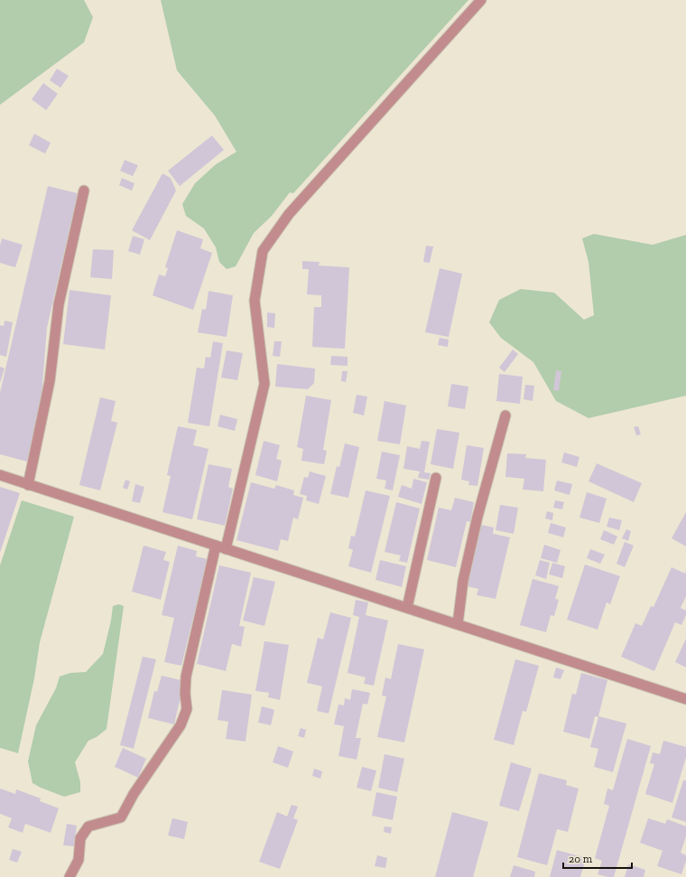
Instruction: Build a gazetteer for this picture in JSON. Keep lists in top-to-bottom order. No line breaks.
{"scale_bar":"20 m"}
